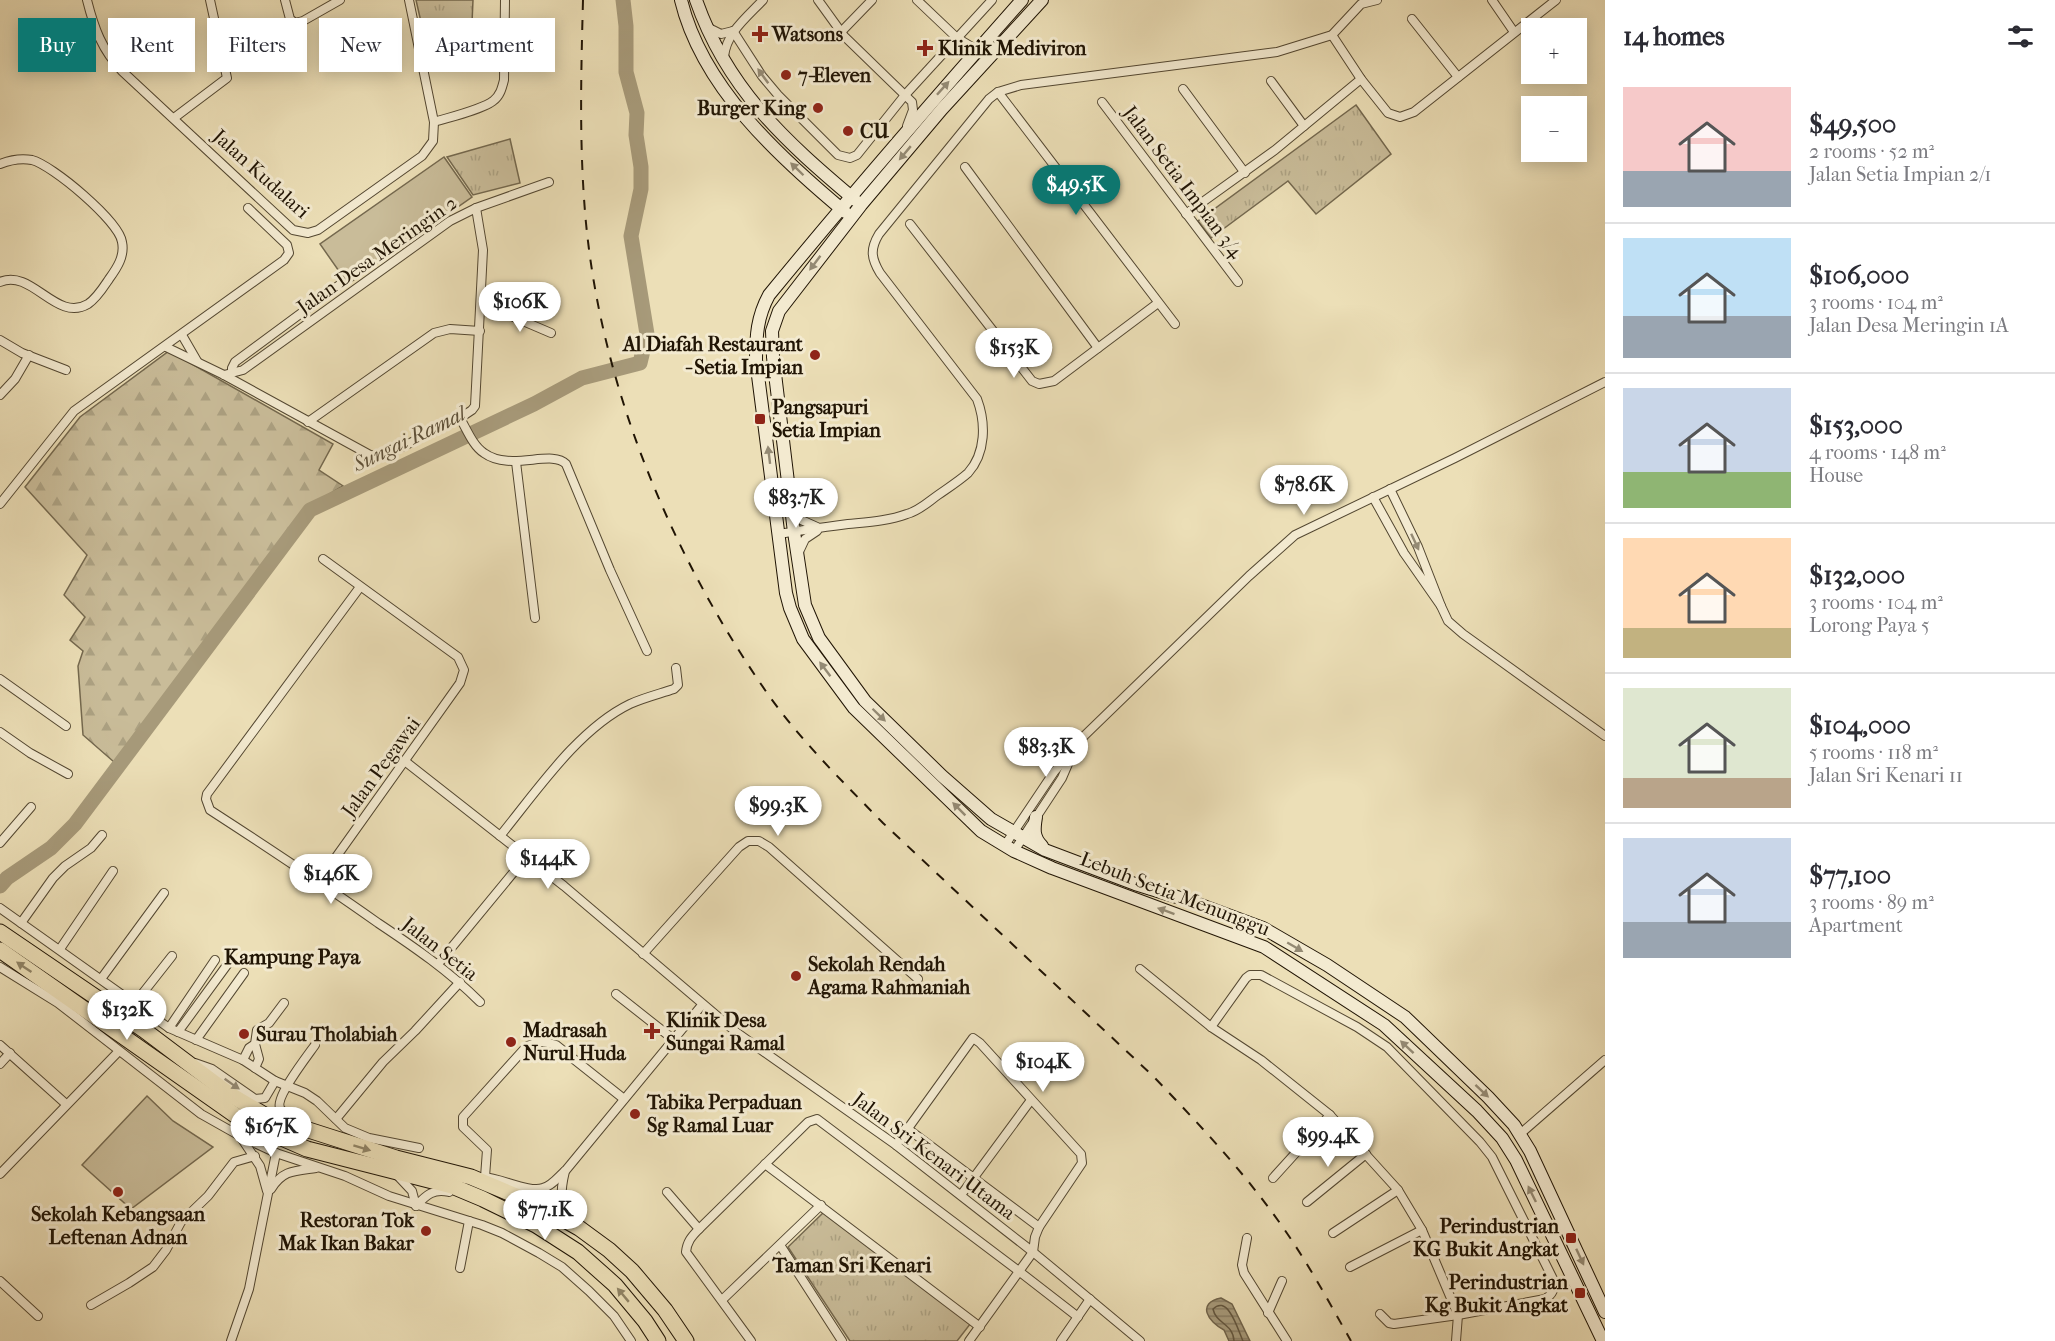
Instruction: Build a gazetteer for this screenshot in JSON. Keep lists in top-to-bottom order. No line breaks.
{"streets":{"street":["Jalan Kudalari","Jalan Setia Impian 3/4","Jalan Desa Meringin 2","Jalan Pegawai","Lebuh Setia Menunggu","Jalan Setia","Jalan Sri Kenari Utama"]},"crossings":[["Jalan Pegawai","Jalan Setia"],["Jalan Pegawai","Jalan Sri Kenari Utama"]],"districts":["Kampung Paya","Taman Sri Kenari"],"water":["Sungai Ramal"],"places":{"health":["Watsons","Klinik Mediviron","Klinik Desa Sungai Ramal"],"other":["7-Eleven","Burger King","CU","Al Diafah Restaurant - Setia Impian","Sekolah Rendah Agama Rahmaniah","Surau Tholabiah","Madrasah Nurul Huda","Tabika Perpaduan Sg Ramal Luar","Sekolah Kebangsaan Leftenan Adnan","Restoran Tok Mak Ikan Bakar"],"transit":["Pangsapuri Setia Impian","Perindustrian KG Bukit Angkat","Perindustrian Kg Bukit Angkat"]},"page":{"heading":"14 homes","map_buttons":["+","−"],"chip":["Buy","Rent","Filters","New","Apartment"],"list":[{"name":"$49,500","note":"2 rooms · 52 m² · Jalan Setia Impian 2/1"},{"name":"$106,000","note":"3 rooms · 104 m² · Jalan Desa Meringin 1A"},{"name":"$153,000","note":"4 rooms · 148 m² · House"},{"name":"$132,000","note":"3 rooms · 104 m² · Lorong Paya 5"},{"name":"$104,000","note":"5 rooms · 118 m² · Jalan Sri Kenari 11"},{"name":"$77,100","note":"3 rooms · 89 m² · Apartment"}],"price":["$49.5K","$106K","$153K","$78.6K","$83.7K","$83.3K","$99.3K","$144K","$146K","$132K","$104K","$167K","$99.4K","$77.1K"]}}
